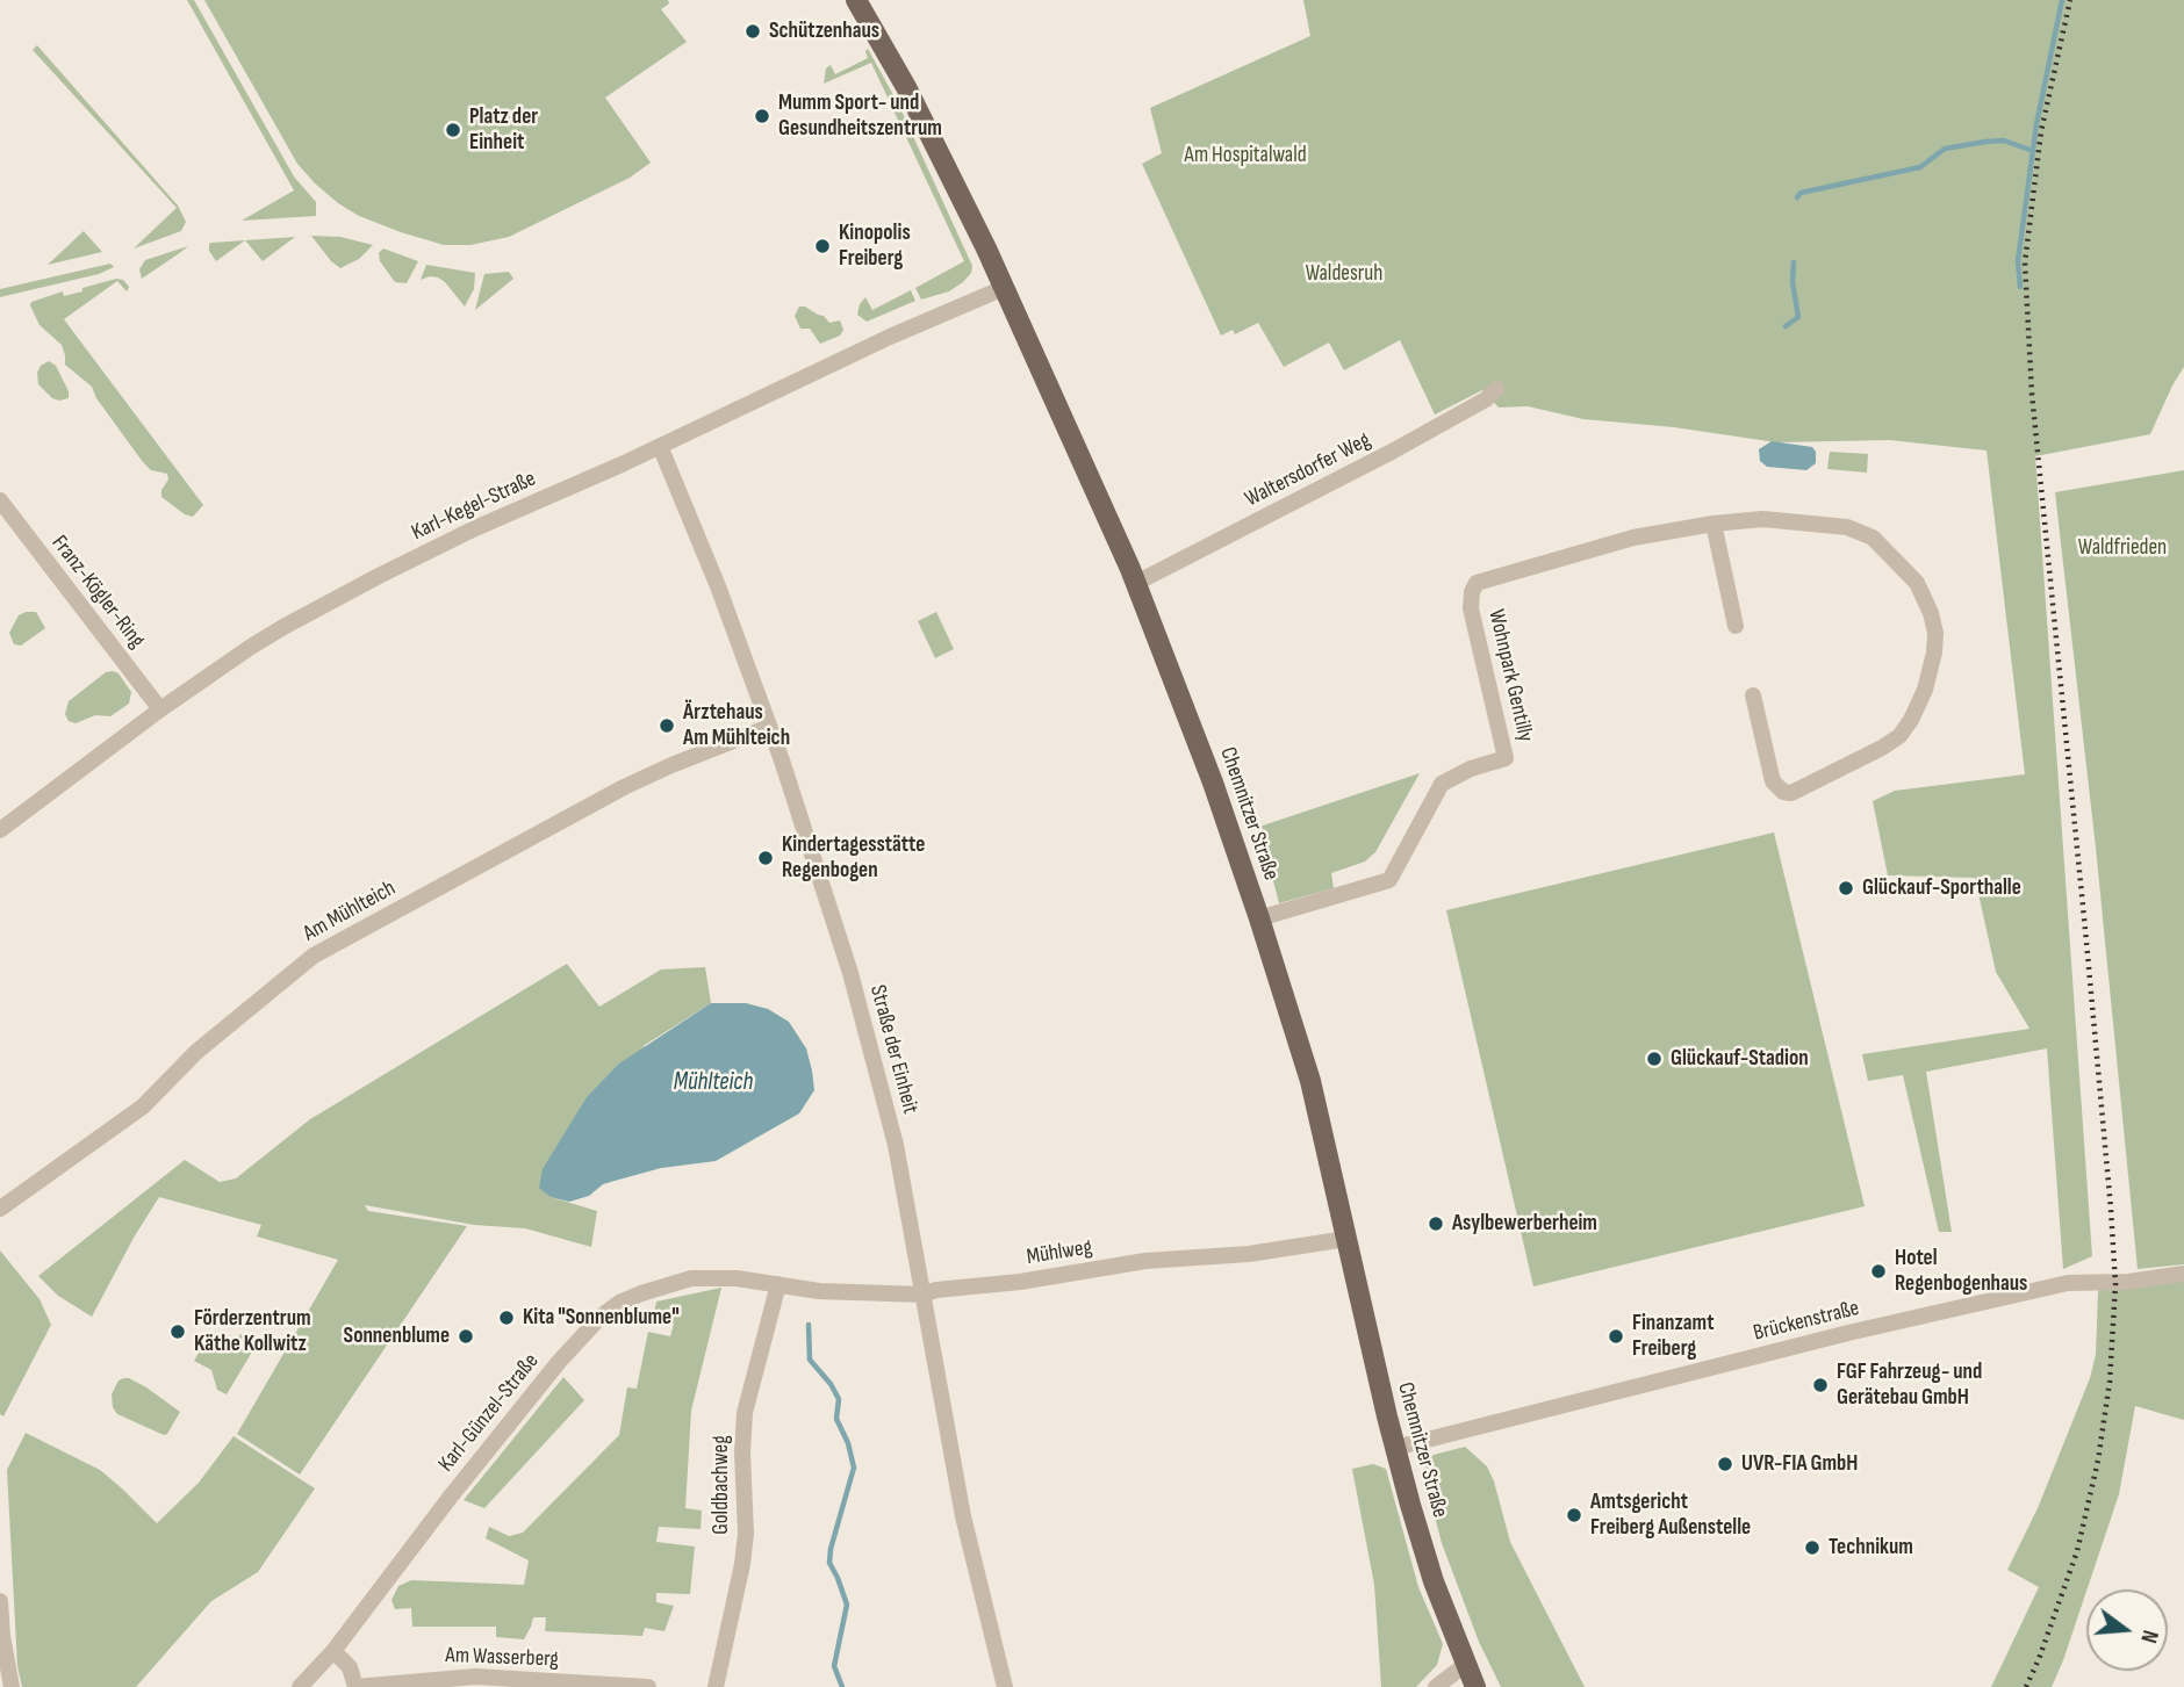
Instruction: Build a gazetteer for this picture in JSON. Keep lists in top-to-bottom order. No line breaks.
{"streets":{"main road":["Chemnitzer Straße"],"street":["Waltersdorfer Weg","Karl-Kegel-Straße","Franz-Kögler-Ring","Wohnpark Gentilly","Am Mühlteich","Straße der Einheit","Mühlweg","Brückenstraße","Karl-Günzel-Straße","Goldbachweg","Am Wasserberg"]},"crossings":[["Waltersdorfer Weg","Chemnitzer Straße"],["Karl-Kegel-Straße","Franz-Kögler-Ring"],["Karl-Kegel-Straße","Chemnitzer Straße"],["Karl-Kegel-Straße","Straße der Einheit"],["Wohnpark Gentilly","Chemnitzer Straße"],["Chemnitzer Straße","Mühlweg"],["Chemnitzer Straße","Brückenstraße"],["Am Mühlteich","Straße der Einheit"],["Straße der Einheit","Mühlweg"],["Mühlweg","Karl-Günzel-Straße"],["Mühlweg","Goldbachweg"],["Karl-Günzel-Straße","Goldbachweg"]],"water":["Mühlteich"],"parks":["Am Hospitalwald","Waldesruh","Waldfrieden"],"places":["Schützenhaus","Mumm Sport- und Gesundheitszentrum","Platz der Einheit","Kinopolis Freiberg","Ärztehaus Am Mühlteich","Kindertagesstätte Regenbogen","Glückauf-Sporthalle","Glückauf-Stadion","Asylbewerberheim","Hotel Regenbogenhaus","Kita \"Sonnenblume\"","Förderzentrum Käthe Kollwitz","Sonnenblume","Finanzamt Freiberg","FGF Fahrzeug- und Gerätebau GmbH","UVR-FIA GmbH","Amtsgericht Freiberg Außenstelle","Technikum"],"north":"right"}
